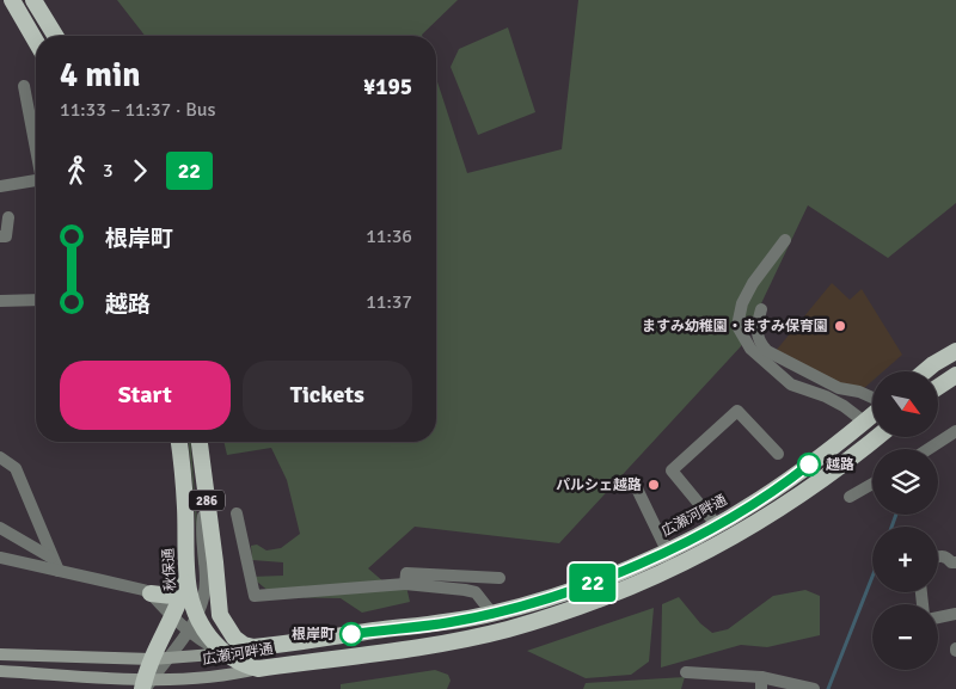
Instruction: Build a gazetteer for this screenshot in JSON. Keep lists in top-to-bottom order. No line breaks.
{"streets":{"highway":["286","広瀬河畔通","秋保通"]},"crossings":[["286","広瀬河畔通"],["広瀬河畔通","秋保通"]],"places":["ますみ幼稚園・ますみ保育園","越路","パルシェ越路","根岸町"],"lines":["bus line 22"],"north":"bottom right","page":{"on_map":"22","heading":["4 min","11:33 – 11:37 · Bus","¥195"],"legs":["3","22"],"list":[{"name":"根岸町","value":"11:36"},{"name":"越路","value":"11:37"}],"buttons":["Start","Tickets"],"map_buttons":["+","−"]}}
